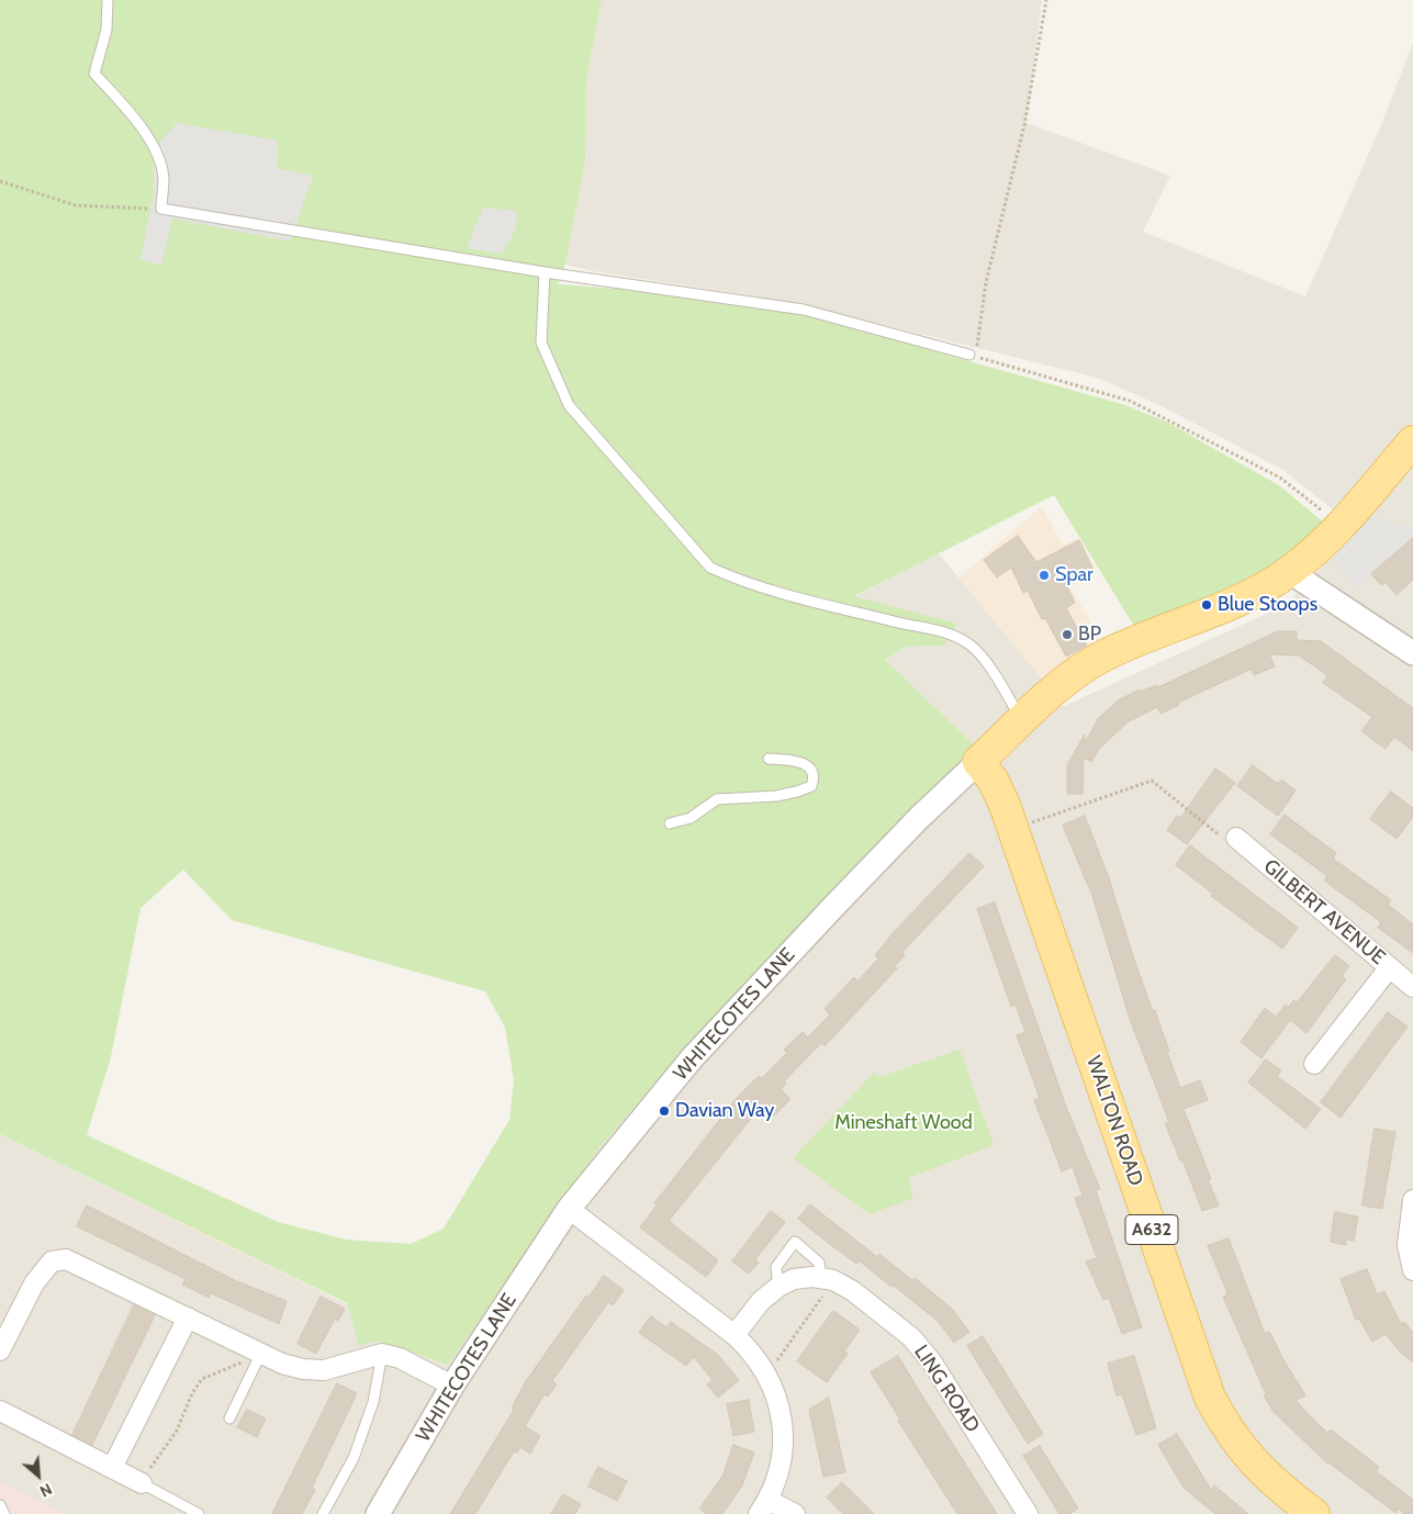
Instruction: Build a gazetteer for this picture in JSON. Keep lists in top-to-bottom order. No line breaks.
{"streets":{"main road":["WALTON ROAD","A632"],"street":["GILBERT AVENUE","WHITECOTES LANE","LING ROAD"]},"crossings":[["WHITECOTES LANE","WALTON ROAD"]],"parks":["Mineshaft Wood"],"places":["Spar","Blue Stoops","BP","Davian Way"],"north":"bottom right"}
